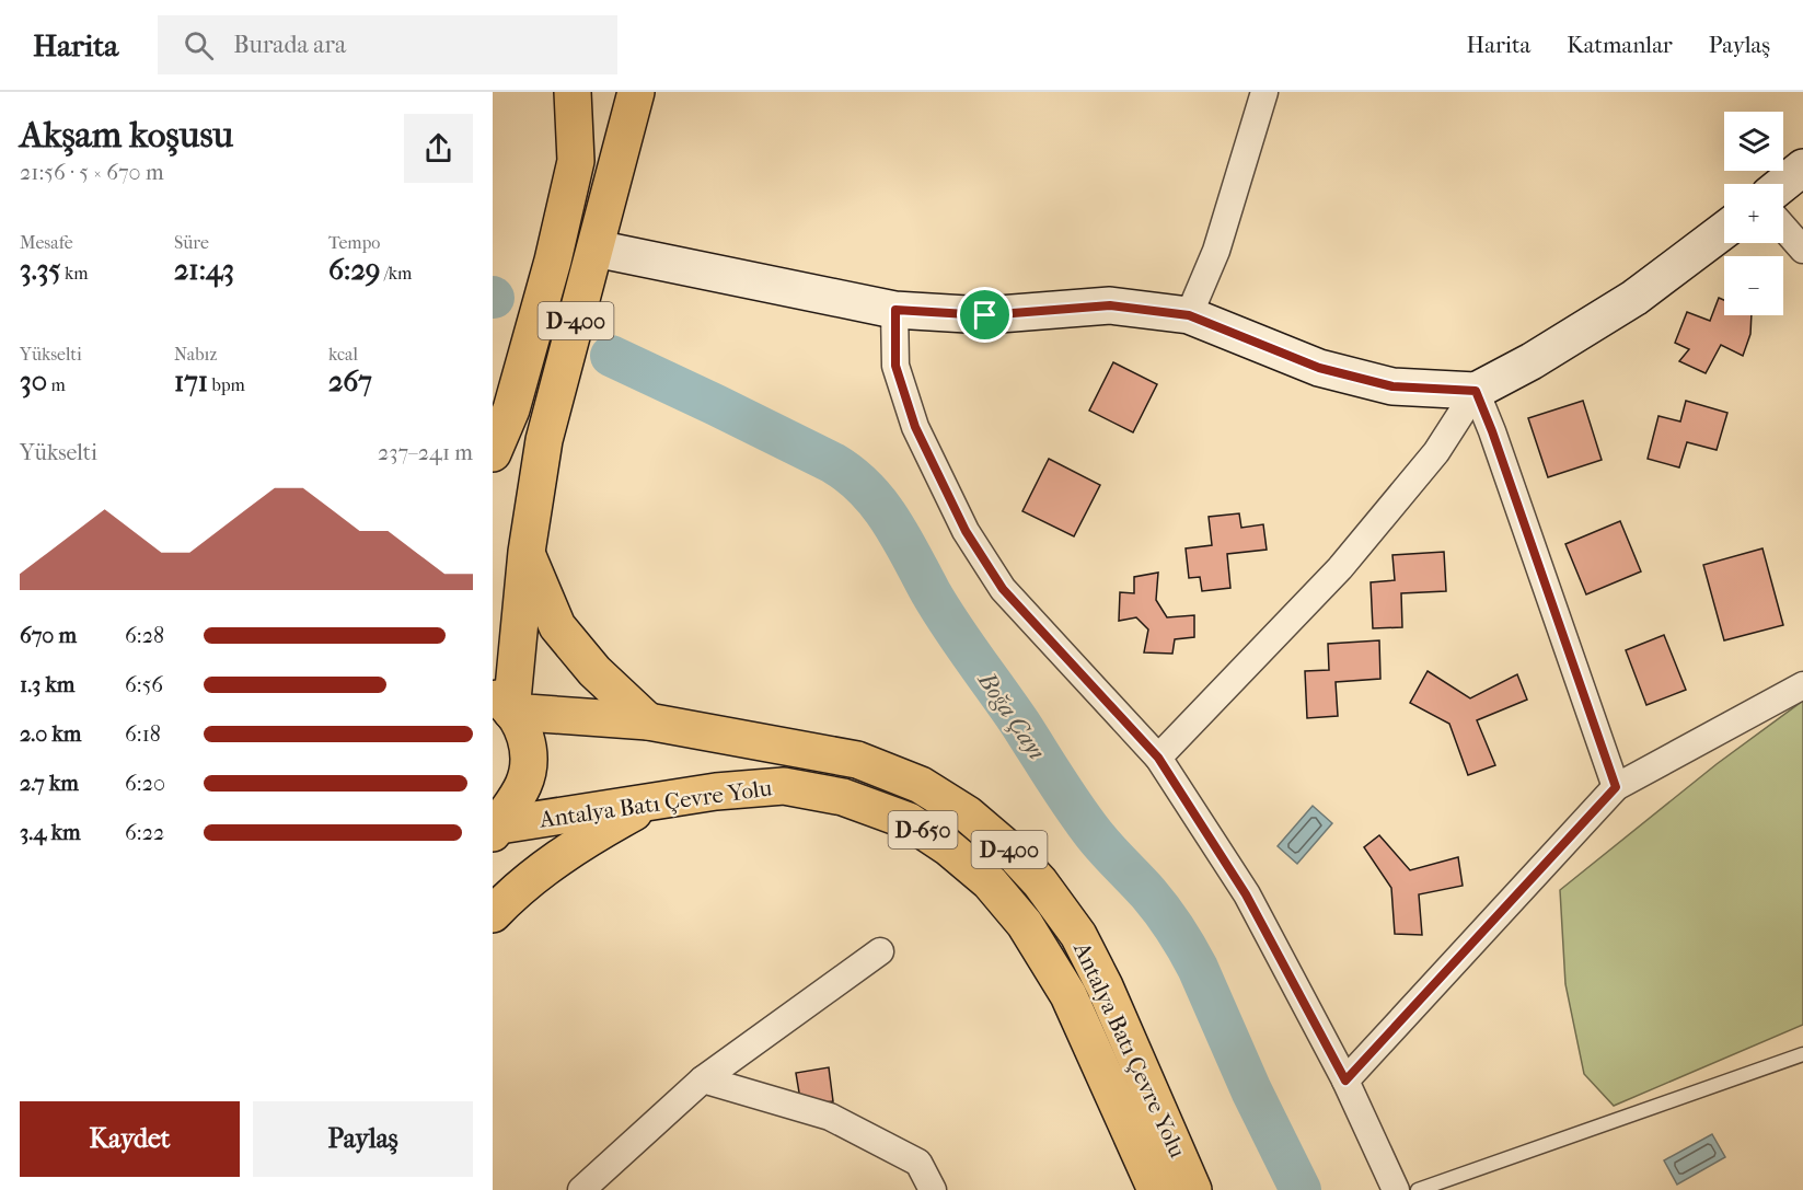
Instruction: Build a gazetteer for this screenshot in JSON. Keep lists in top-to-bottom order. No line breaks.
{"streets":{"highway":["D-400","Antalya Batı Çevre Yolu","D-650"]},"water":["Boğa Çayı"],"page":{"header":"Harita","search":"Burada ara","nav":["Harita","Katmanlar","Paylaş"],"heading":["Akşam koşusu","21:56 · 5 × 670 m"],"map_buttons":["+","−"],"stats":[["Mesafe","3.35 km"],["Süre","21:43"],["Tempo","6:29 /km"],["Yükselti","30 m"],["Nabız","171 bpm"],["kcal","267"]],"chart":["Yükselti","237–241 m"],"list":[{"name":"670 m","note":"6:28"},{"name":"1.3 km","note":"6:56"},{"name":"2.0 km","note":"6:18"},{"name":"2.7 km","note":"6:20"},{"name":"3.4 km","note":"6:22"}],"buttons":["Kaydet","Paylaş"]}}
